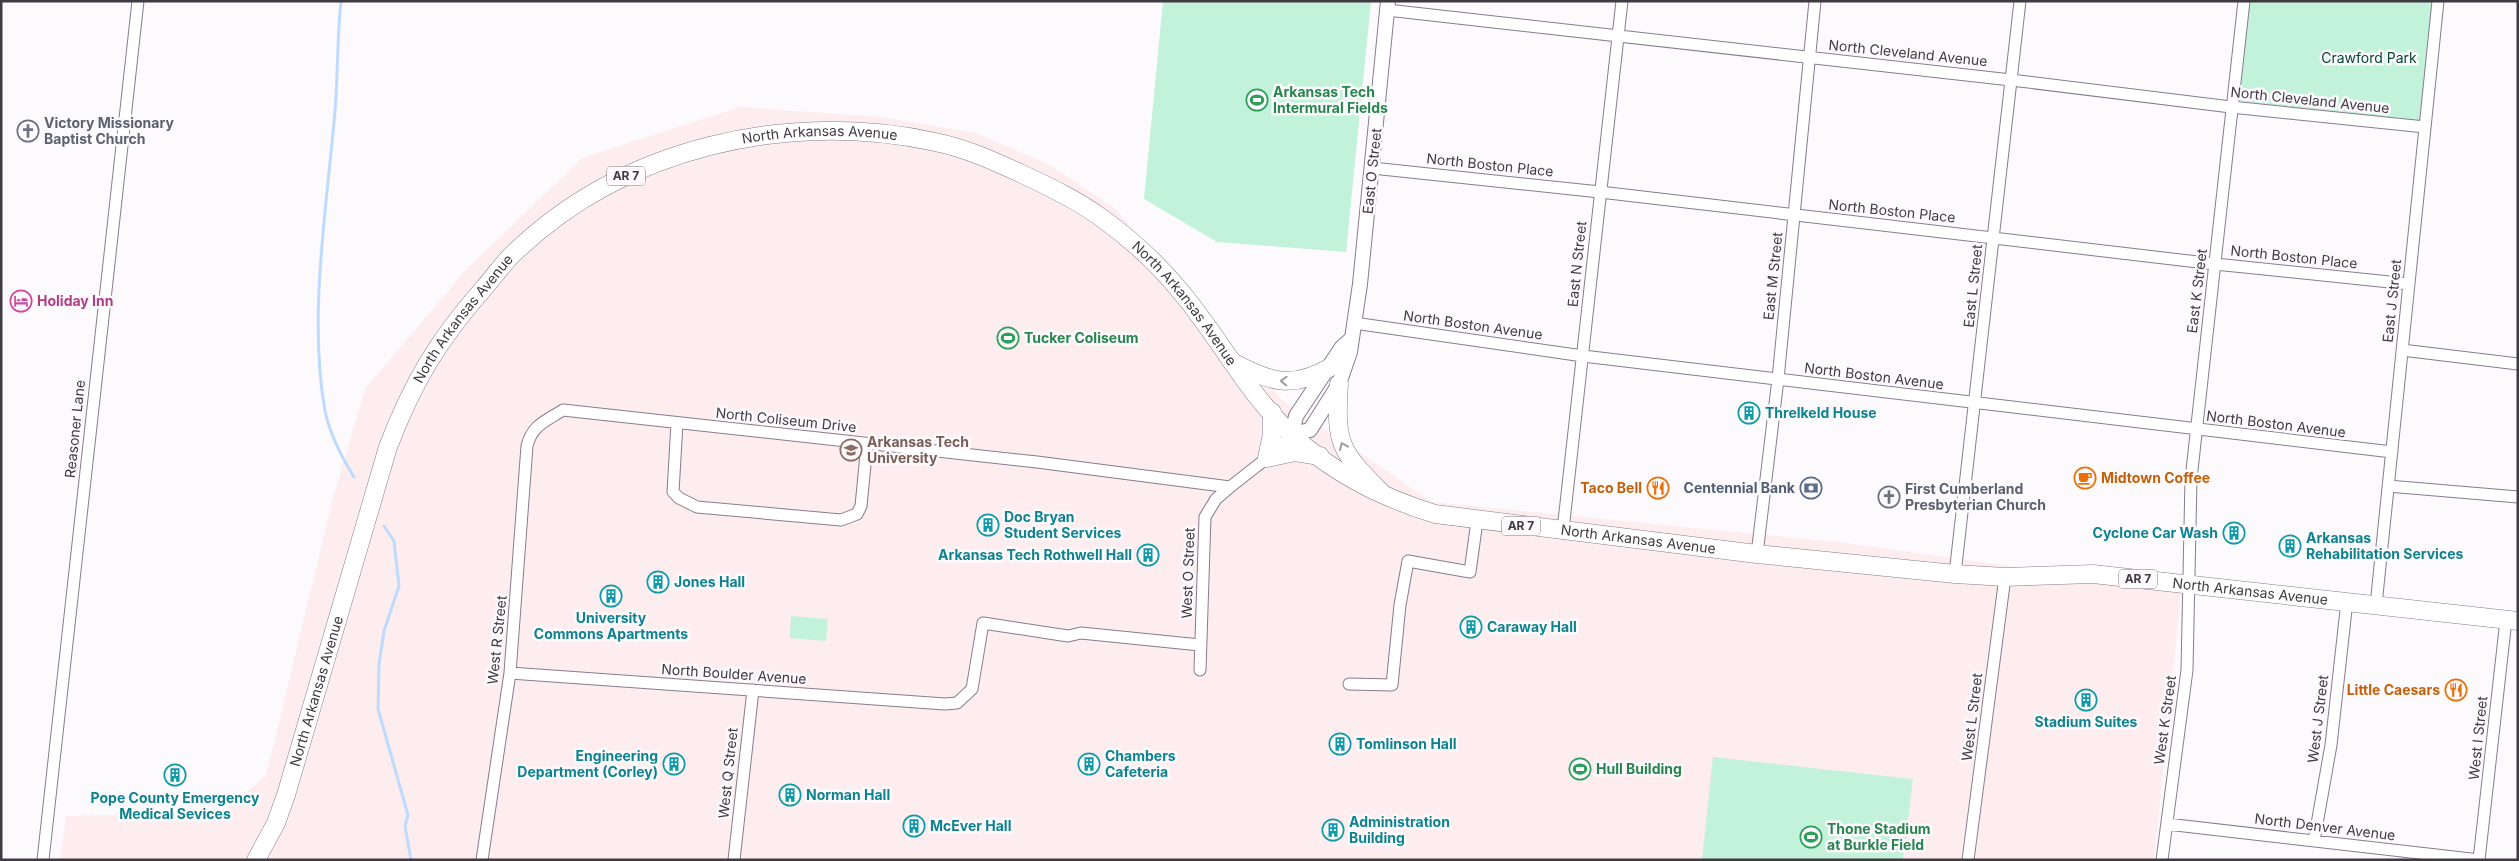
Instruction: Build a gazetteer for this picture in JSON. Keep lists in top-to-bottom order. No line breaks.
{"streets":{"main road":["North Arkansas Avenue","AR 7"],"street":["North Cleveland Avenue","North Boston Place","East O Street","East N Street","East M Street","East L Street","East K Street","East J Street","North Boston Avenue","North Coliseum Drive","Reasoner Lane","West O Street","West R Street","North Boulder Avenue","West L Street","West J Street","West K Street","West I Street","West Q Street","North Denver Avenue"]},"crossings":[["North Cleveland Avenue","East O Street"],["North Cleveland Avenue","East N Street"],["North Cleveland Avenue","East M Street"],["North Cleveland Avenue","East L Street"],["North Cleveland Avenue","East K Street"],["North Cleveland Avenue","East J Street"],["North Arkansas Avenue","East O Street"],["North Arkansas Avenue","East N Street"],["North Arkansas Avenue","East M Street"],["North Arkansas Avenue","East L Street"],["North Arkansas Avenue","East K Street"],["North Arkansas Avenue","East J Street"],["North Arkansas Avenue","West O Street"],["North Arkansas Avenue","West L Street"],["North Arkansas Avenue","West J Street"],["North Arkansas Avenue","West K Street"],["North Arkansas Avenue","West I Street"],["North Boston Place","East O Street"],["North Boston Place","East N Street"],["North Boston Place","East M Street"],["North Boston Place","East L Street"],["North Boston Place","East K Street"],["North Boston Place","East J Street"],["East O Street","North Boston Avenue"],["East O Street","West O Street"],["East N Street","North Boston Avenue"],["East M Street","North Boston Avenue"],["East L Street","North Boston Avenue"],["East K Street","North Boston Avenue"],["East K Street","West K Street"],["East J Street","North Boston Avenue"],["North Coliseum Drive","West O Street"],["North Coliseum Drive","West R Street"],["West O Street","North Boulder Avenue"],["West R Street","North Boulder Avenue"],["North Boulder Avenue","West Q Street"],["West J Street","North Denver Avenue"],["West K Street","North Denver Avenue"],["West I Street","North Denver Avenue"]],"parks":["Crawford Park"],"places":{"sports":["Arkansas Tech Intermural Fields","Tucker Coliseum","Hull Building","Thone Stadium at Burkle Field"],"church":["Victory Missionary Baptist Church","First Cumberland Presbyterian Church"],"hotel":["Holiday Inn"],"building":["Threlkeld House","Doc Bryan Student Services","Cyclone Car Wash","Arkansas Rehabilitation Services","Arkansas Tech Rothwell Hall","Jones Hall","University Commons Apartments","Caraway Hall","Stadium Suites","Tomlinson Hall","Engineering Department (Corley)","Chambers Cafeteria","Pope County Emergency Medical Sevices","Norman Hall","McEver Hall","Administration Building"],"school or university":["Arkansas Tech University"],"cafe":["Midtown Coffee"],"restaurant":["Taco Bell","Little Caesars"],"bank":["Centennial Bank"]}}
